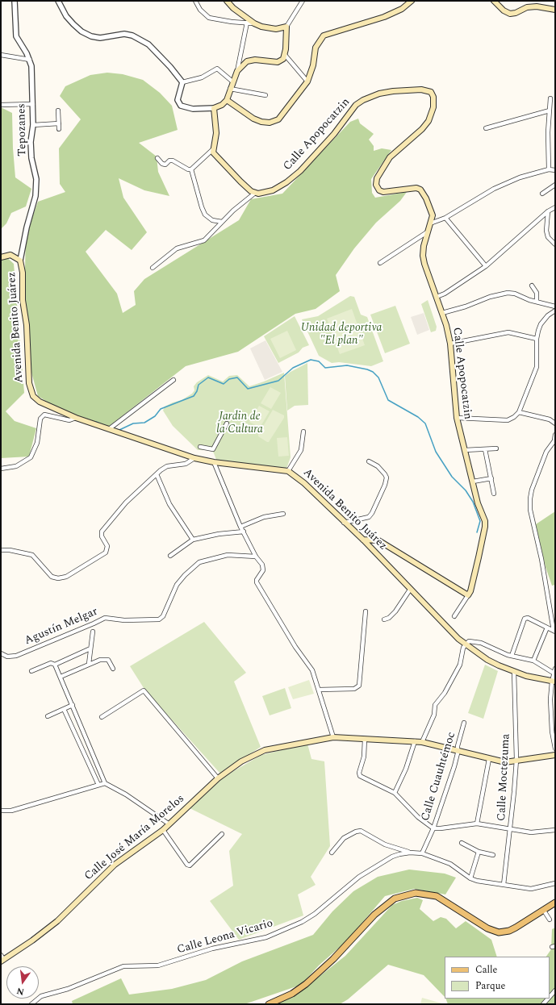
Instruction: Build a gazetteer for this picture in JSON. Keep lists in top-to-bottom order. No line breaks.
{"streets":{"main road":["Calle Apopocatzin","Avenida Benito Juárez","Calle José María Morelos"],"street":["Tepozanes","Agustín Melgar","Calle Cuauhtémoc","Calle Moctezuma","Calle Leona Vicario"]},"crossings":[["Tepozanes","Avenida Benito Juárez"],["Avenida Benito Juárez","Calle Moctezuma"],["Calle Cuauhtémoc","Calle José María Morelos"],["Calle Cuauhtémoc","Calle Leona Vicario"],["Calle Moctezuma","Calle José María Morelos"],["Calle Moctezuma","Calle Leona Vicario"]],"parks":["Unidad deportiva \"El plan\"","Jardin de la Cultura"],"legend":["Calle","Parque"],"north":"bottom"}
